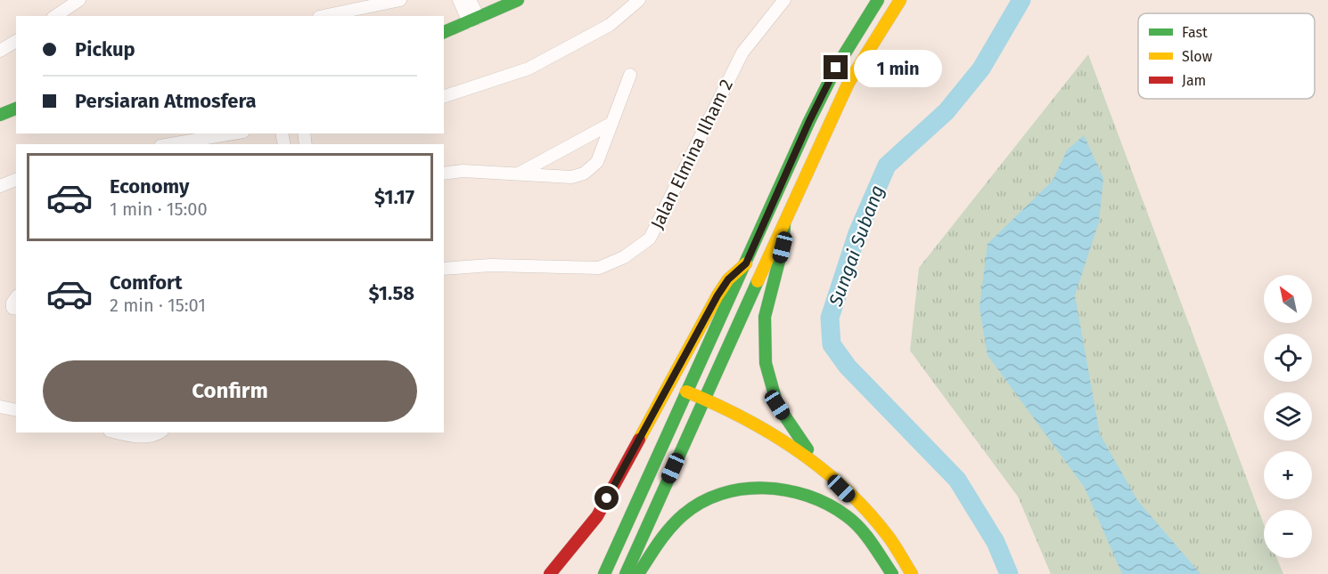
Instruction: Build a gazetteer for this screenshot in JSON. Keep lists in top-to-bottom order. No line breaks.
{"streets":{"street":["Jalan Elmina Ilham 2"]},"water":["Sungai Subang"],"legend":["Fast","Slow","Jam"],"north":"top left","page":{"banner":["Pickup","Persiaran Atmosfera"],"bubble":"1 min","list":[{"name":"Economy","note":"1 min · 15:00","value":"$1.17"},{"name":"Comfort","note":"2 min · 15:01","value":"$1.58"}],"map_buttons":["+","−"],"buttons":"Confirm"}}
